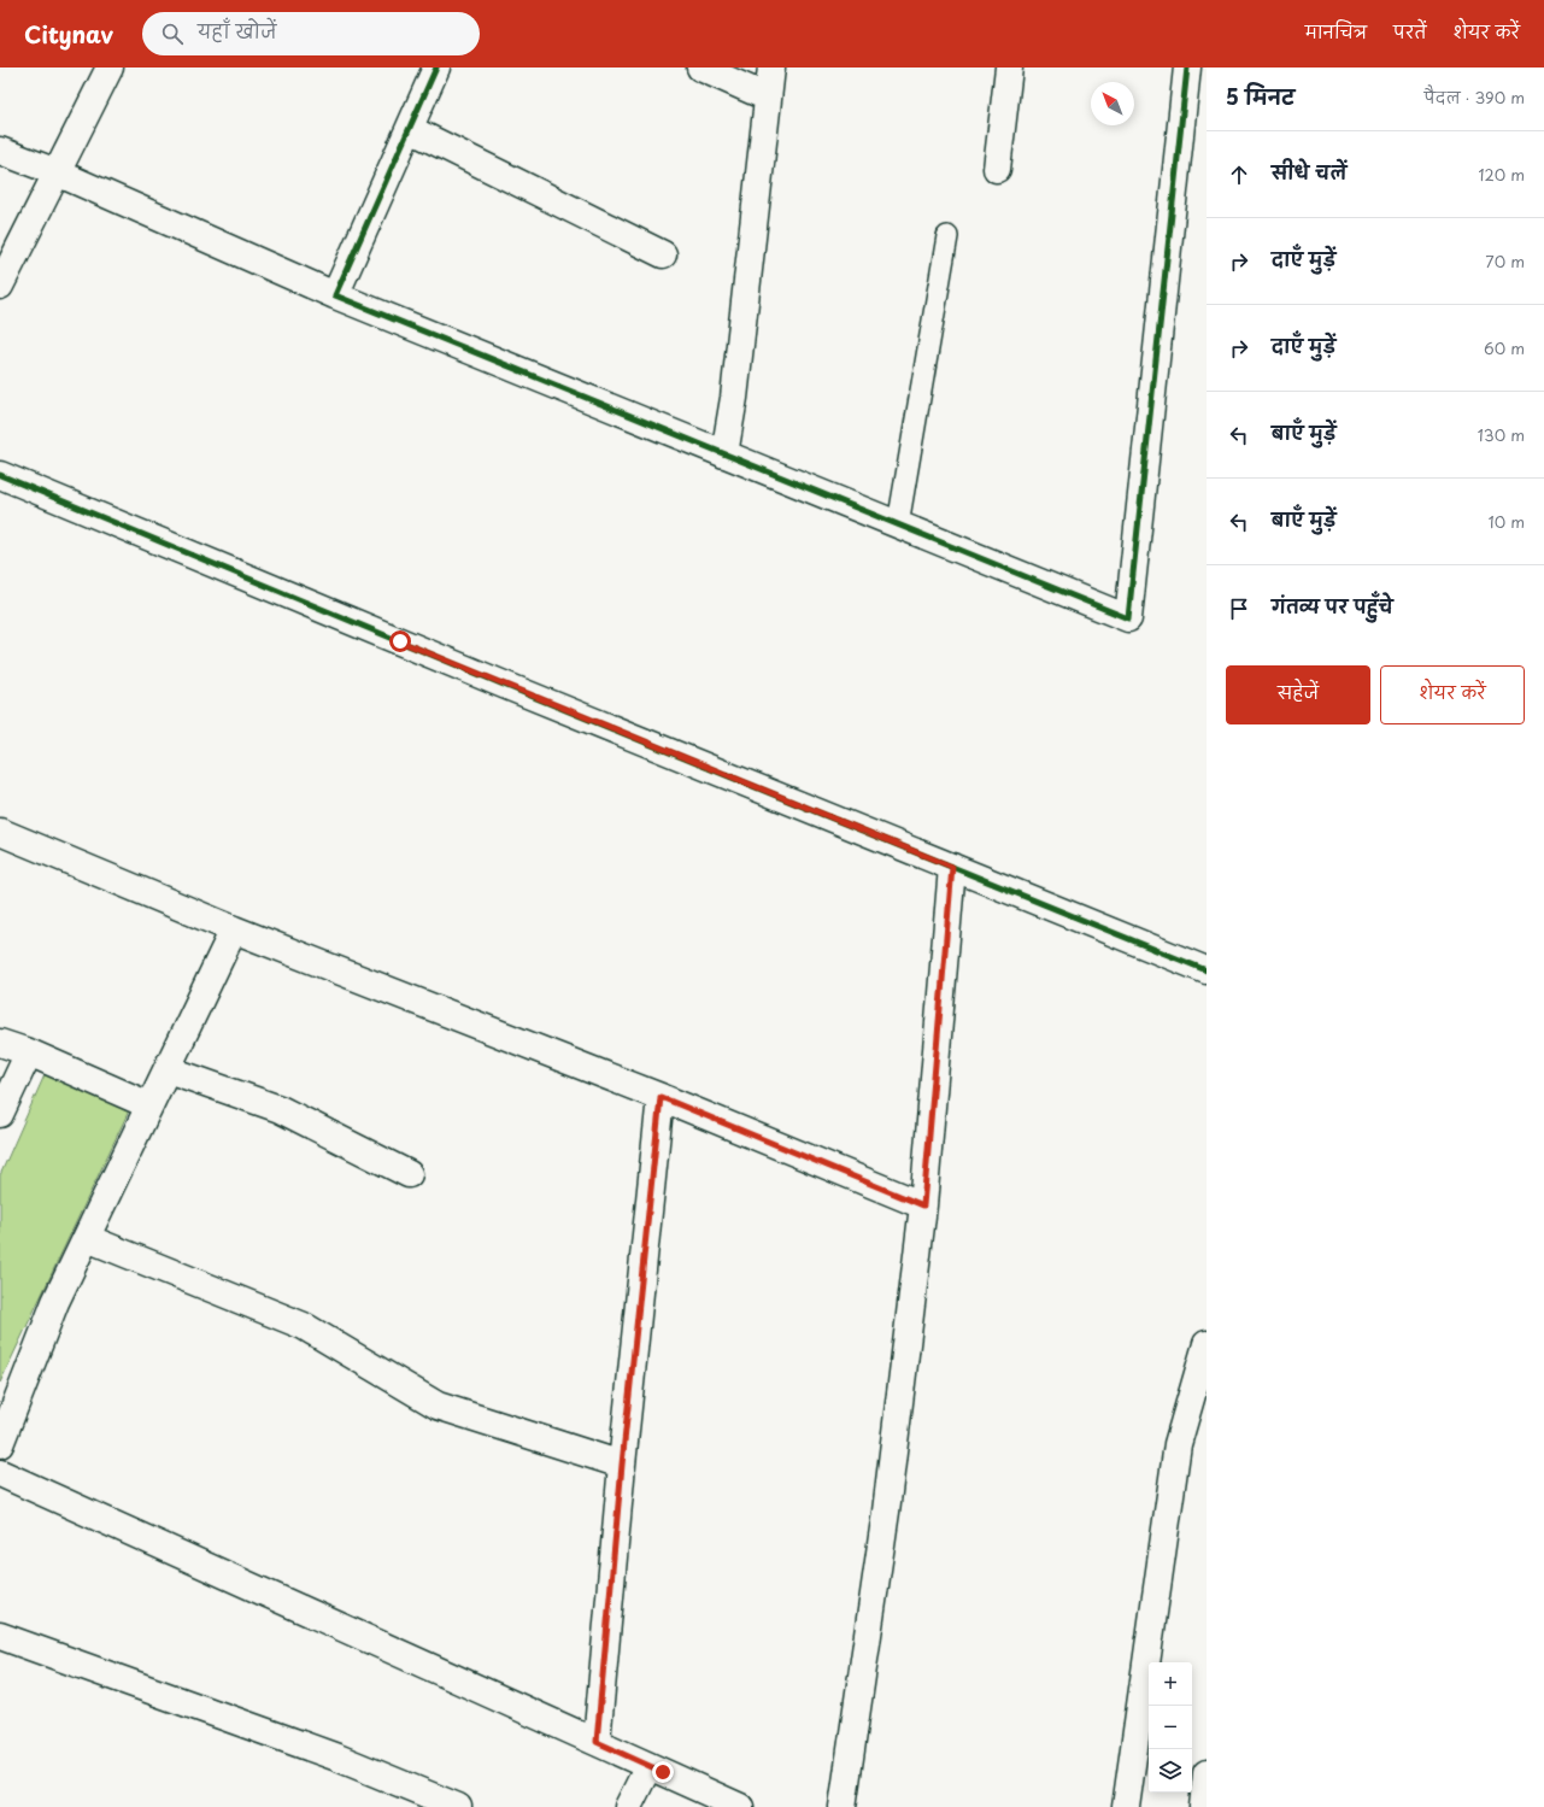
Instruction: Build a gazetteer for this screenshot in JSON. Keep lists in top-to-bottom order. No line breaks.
{"north":"top left","page":{"header":"Citynav","search":"यहाँ खोजें","nav":["मानचित्र","परतें","शेयर करें"],"heading":["5 मिनट","पैदल · 390 m"],"list":[["सीधे चलें","120 m"],["दाएँ मुड़ें","70 m"],["दाएँ मुड़ें","60 m"],["बाएँ मुड़ें","130 m"],["बाएँ मुड़ें","10 m"],"गंतव्य पर पहुँचे"],"buttons":["सहेजें","शेयर करें"],"map_buttons":["+","−"]}}
